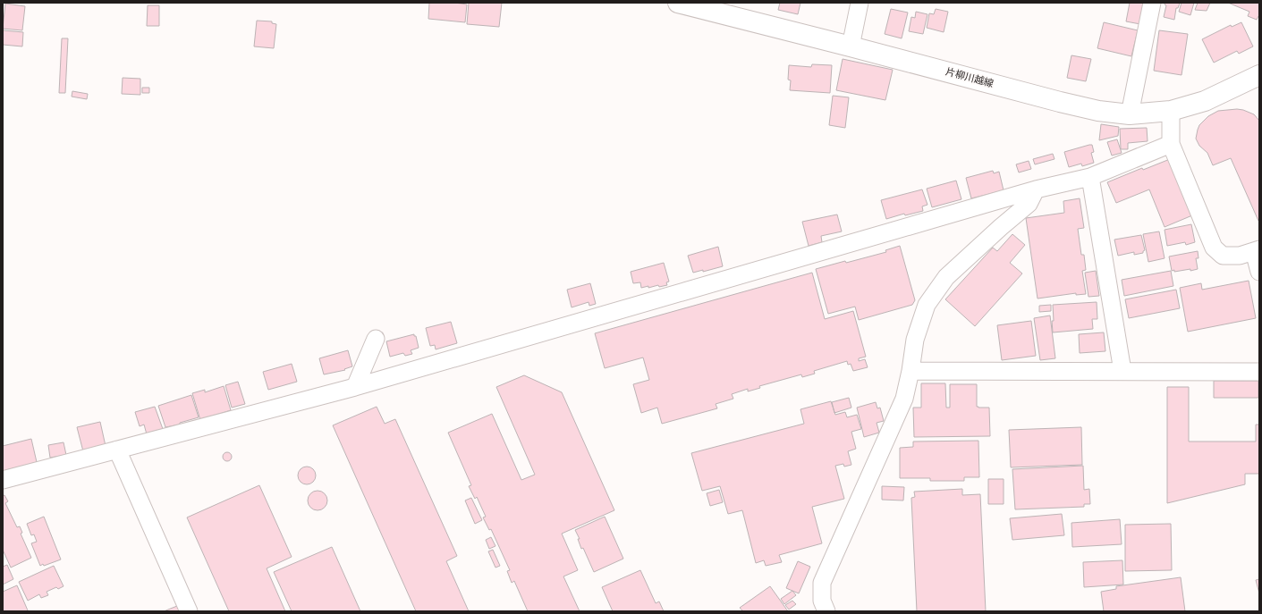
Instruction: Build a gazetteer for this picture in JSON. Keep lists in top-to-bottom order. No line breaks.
{"streets":{"main road":["片柳川越線"]}}
